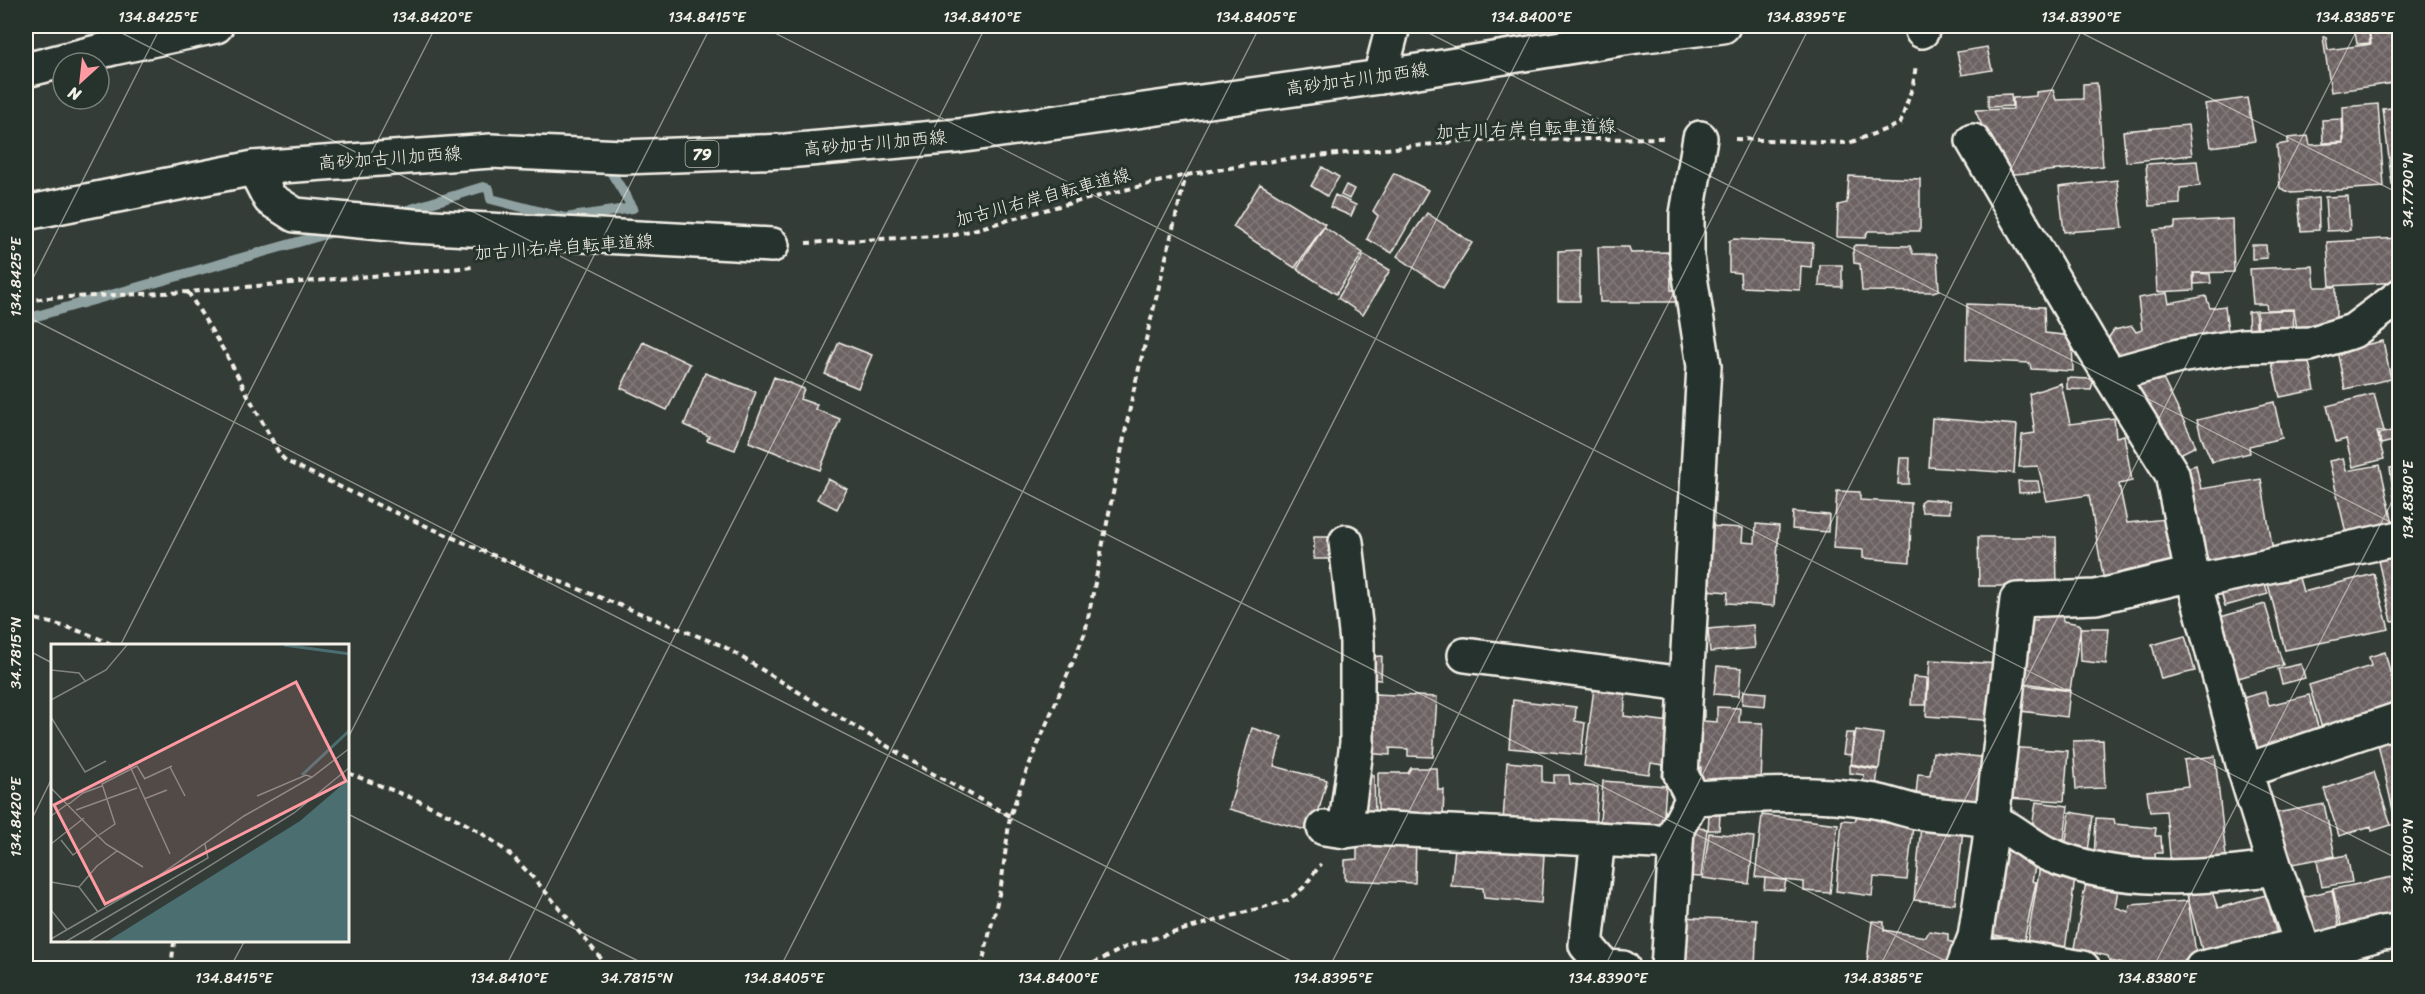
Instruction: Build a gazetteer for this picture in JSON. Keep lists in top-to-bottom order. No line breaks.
{"streets":{"street":["高砂加古川加西線","79"],"path":["加古川右岸自転車道線"]},"north":"bottom left","coordinates":["134.8425°E","134.8420°E","134.8415°E","134.8410°E","134.8405°E","134.8400°E","134.8395°E","134.8390°E","134.8385°E","34.7790°N","134.8380°E","34.7815°N","34.7800°N"]}
